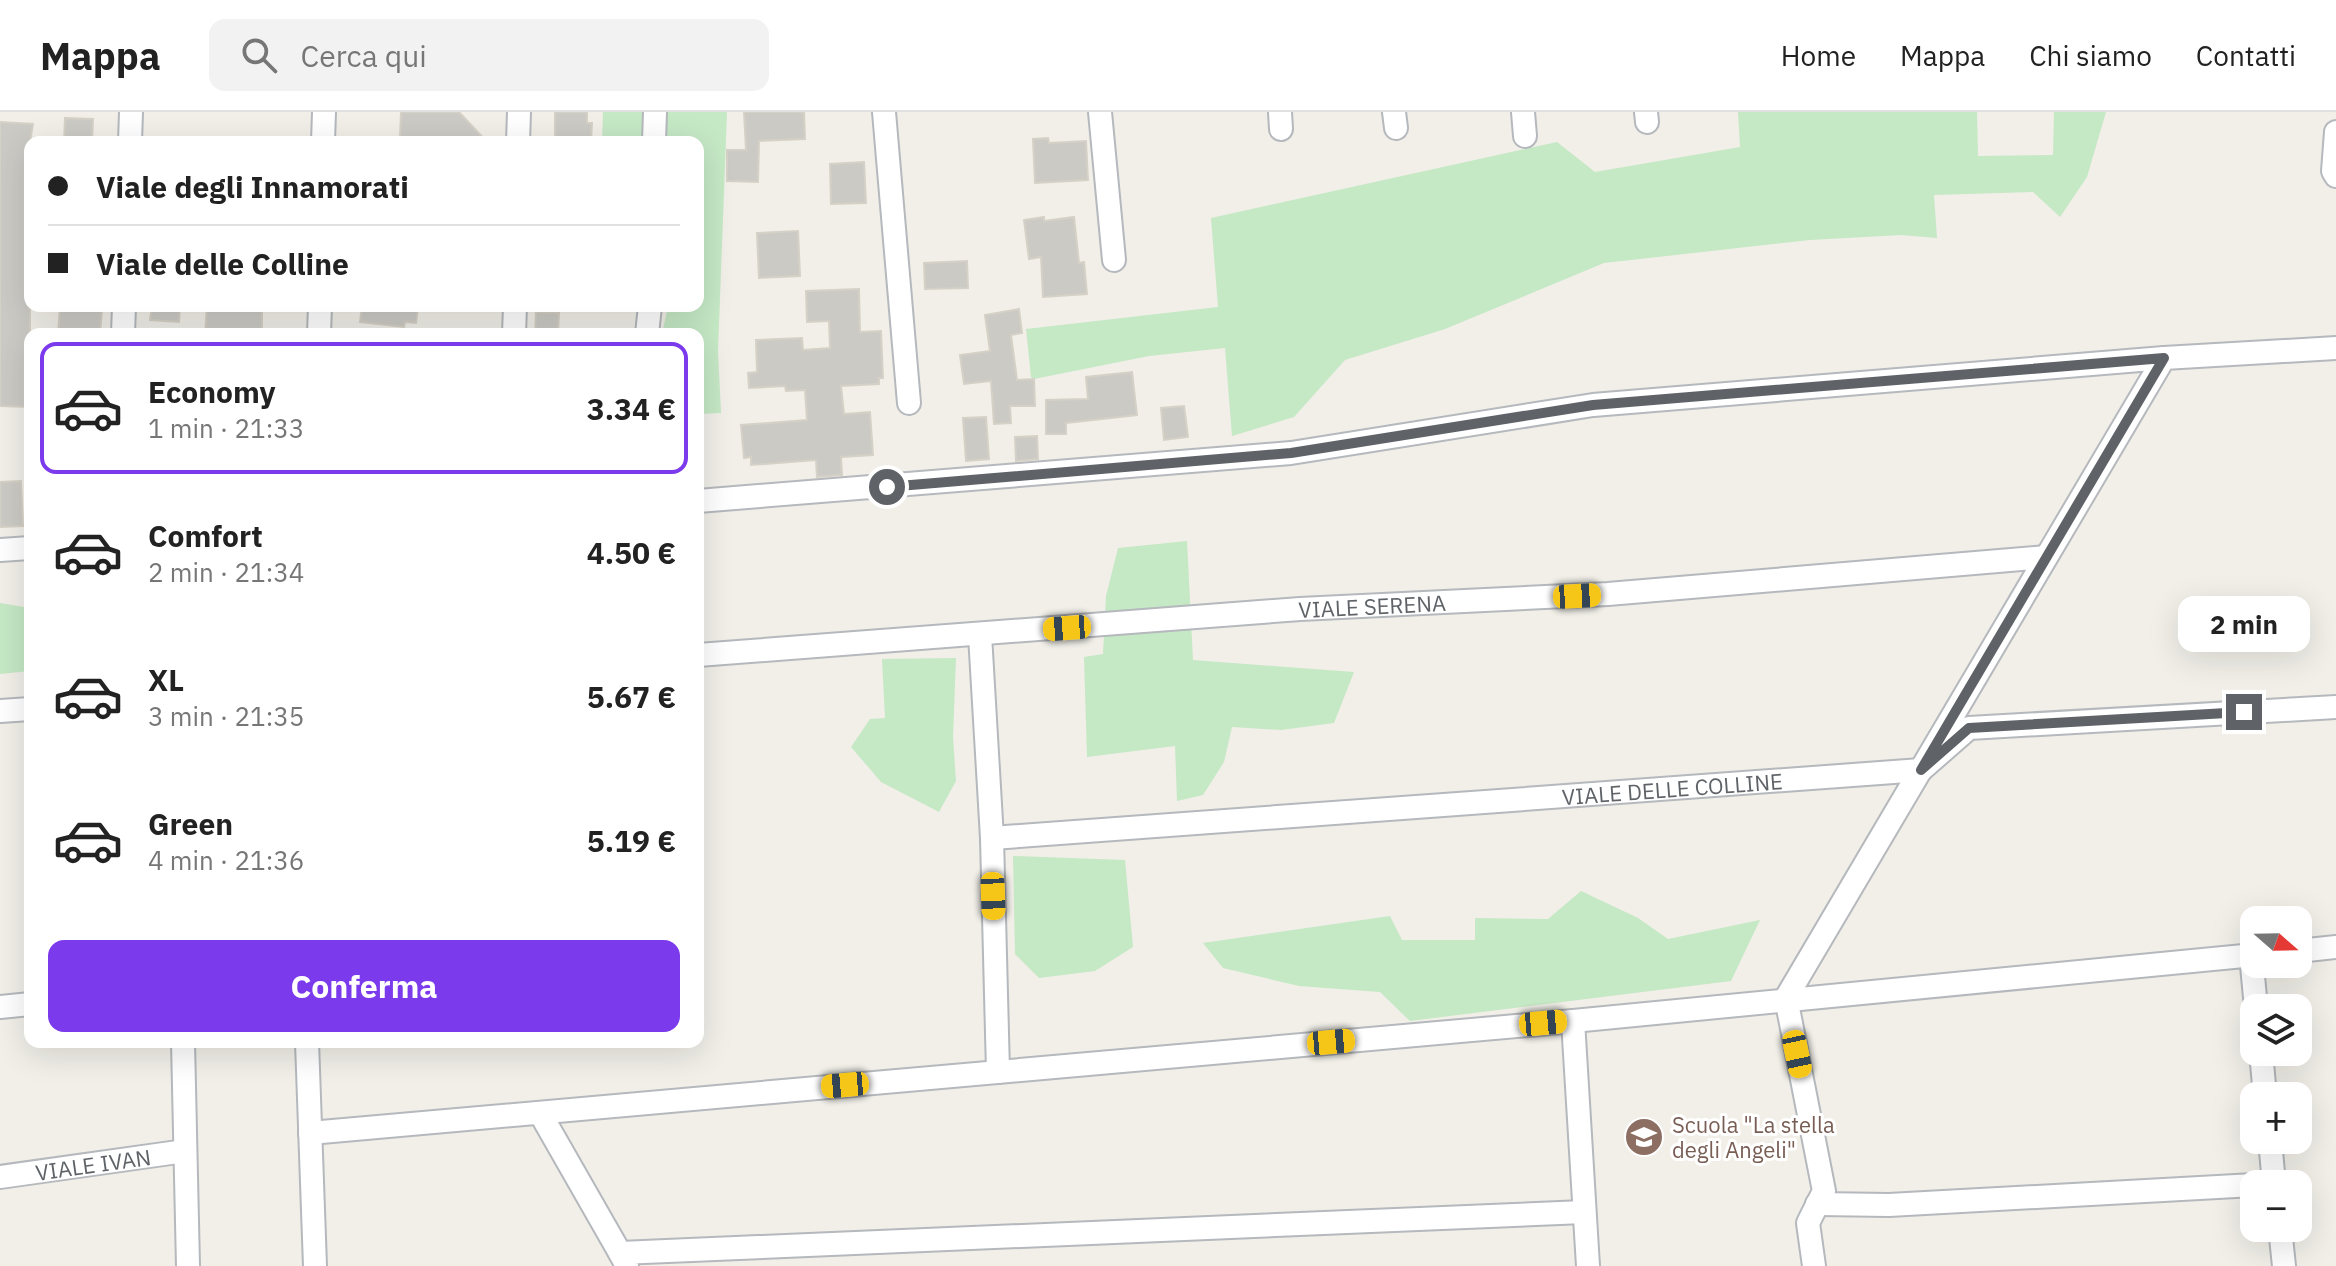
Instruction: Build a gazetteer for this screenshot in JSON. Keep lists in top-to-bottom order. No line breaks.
{"streets":{"street":["VIALE SERENA","VIALE DELLE COLLINE","VIALE IVAN"]},"places":{"school or university":["Scuola \"La stella degli Angeli\""]},"north":"right","page":{"header":"Mappa","search":"Cerca qui","nav":["Home","Mappa","Chi siamo","Contatti"],"banner":["Viale degli Innamorati","Viale delle Colline"],"list":[{"name":"Economy","note":"1 min · 21:33","value":"3.34 €"},{"name":"Comfort","note":"2 min · 21:34","value":"4.50 €"},{"name":"XL","note":"3 min · 21:35","value":"5.67 €"},{"name":"Green","note":"4 min · 21:36","value":"5.19 €"}],"bubble":"2 min","map_buttons":["+","−"],"buttons":"Conferma"}}
